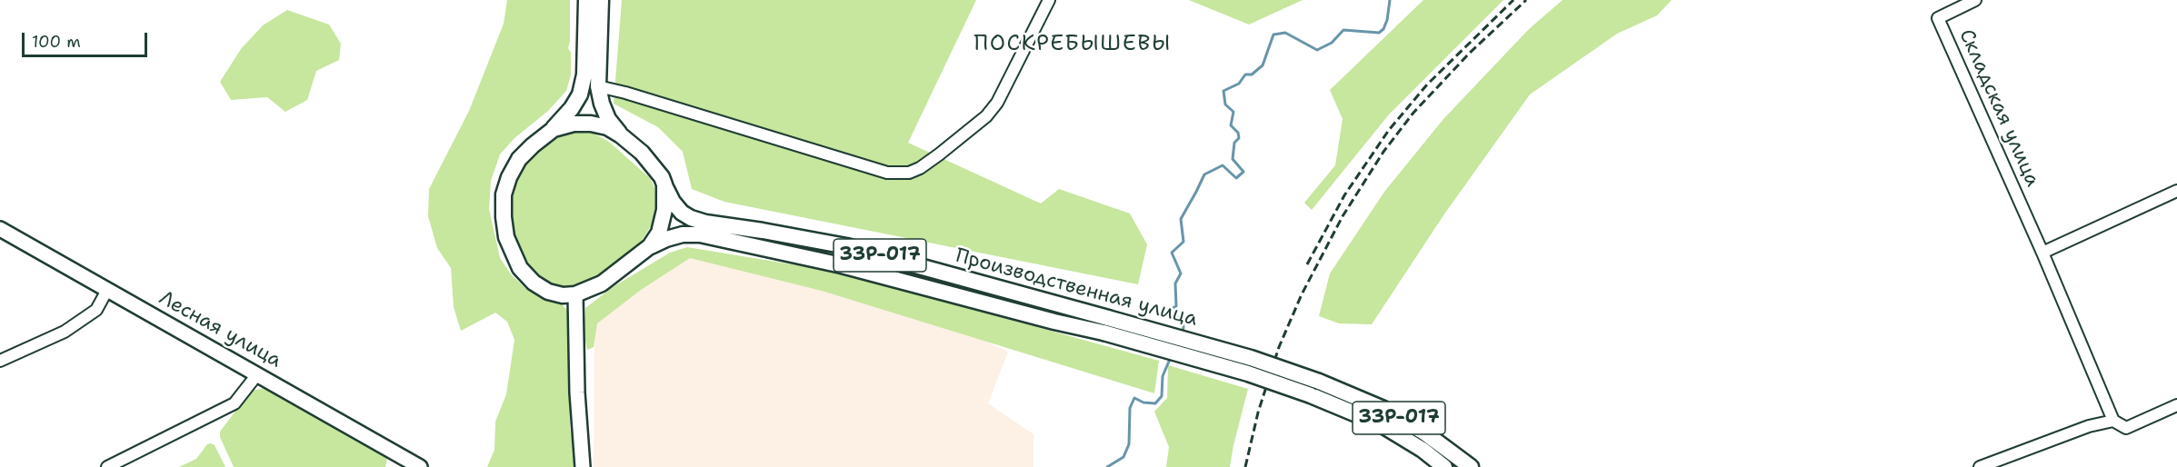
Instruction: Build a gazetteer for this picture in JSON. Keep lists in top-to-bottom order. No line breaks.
{"streets":{"highway":["33Р-017","Производственная улица"],"main road":["Лесная улица"],"street":["Складская улица"]},"crossings":[["33Р-017","Производственная улица"]],"districts":["ПОСКРЕБЫШЕВЫ"],"scale_bar":"100 m"}
